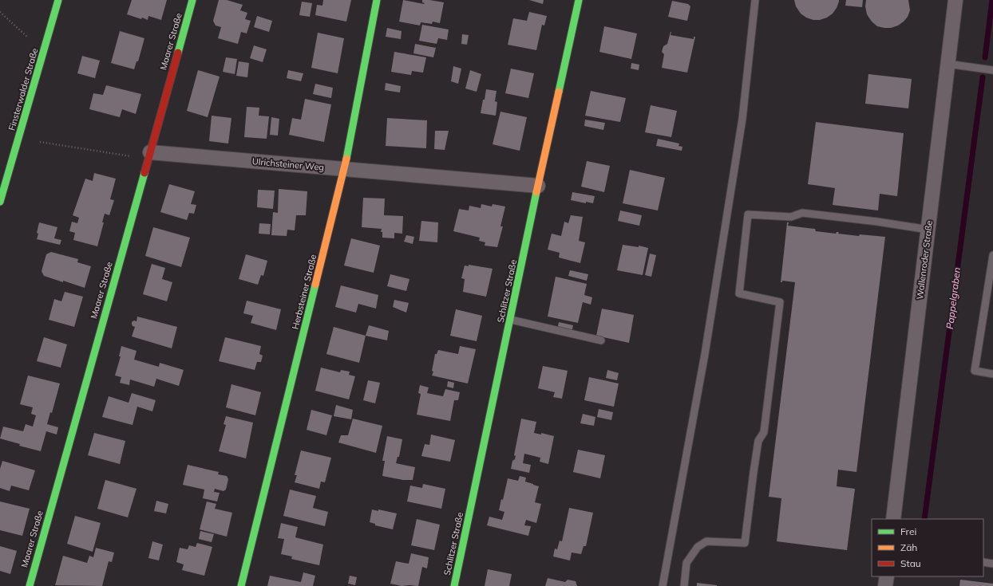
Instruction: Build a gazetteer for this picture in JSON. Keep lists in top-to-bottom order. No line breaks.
{"streets":{"street":["Maarer Straße","Finsterwalder Straße","Ulrichsteiner Weg","Wallenroder Straße","Schlitzer Straße","Herbsteiner Straße"]},"crossings":[["Maarer Straße","Ulrichsteiner Weg"],["Ulrichsteiner Weg","Schlitzer Straße"],["Ulrichsteiner Weg","Herbsteiner Straße"]],"water":["Pappelgraben"],"legend":["Frei","Zäh","Stau"]}
